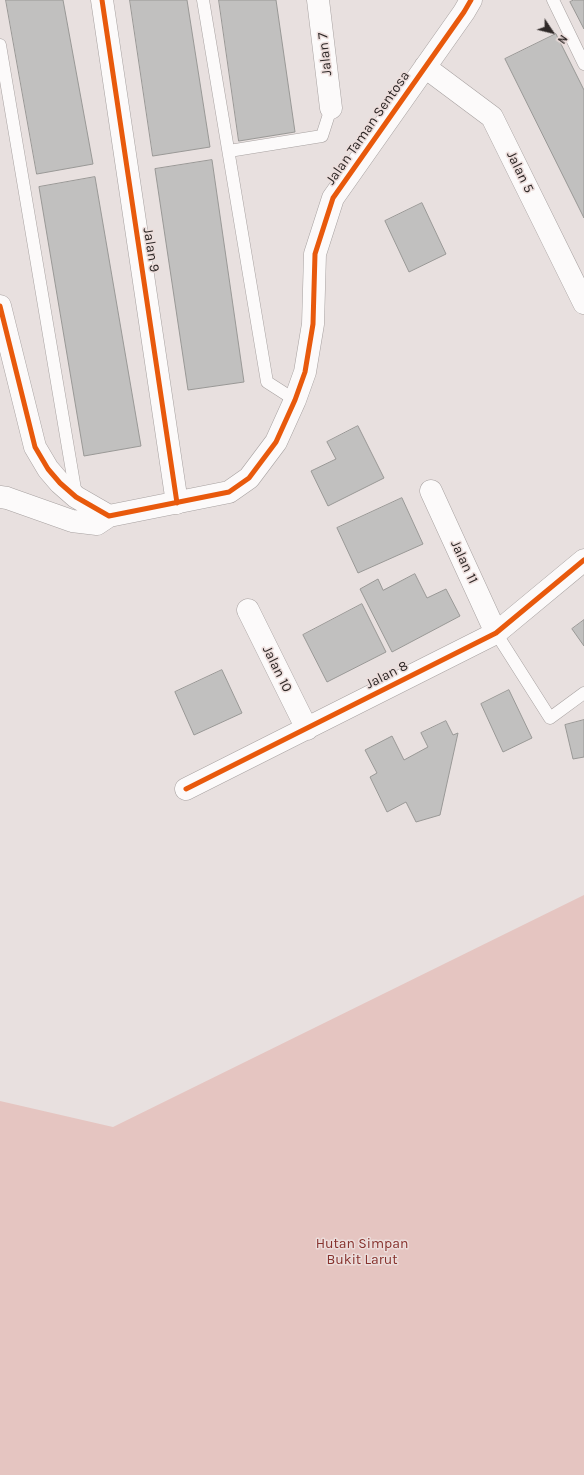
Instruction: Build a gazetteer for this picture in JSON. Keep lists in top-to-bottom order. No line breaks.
{"streets":{"street":["Jalan 7","Jalan Taman Sentosa","Jalan 5","Jalan 9","Jalan 11","Jalan 10","Jalan 8"]},"crossings":[["Jalan Taman Sentosa","Jalan 5"],["Jalan Taman Sentosa","Jalan 9"],["Jalan 11","Jalan 8"],["Jalan 10","Jalan 8"]],"parks":["Hutan Simpan Bukit Larut"],"north":"bottom right"}
